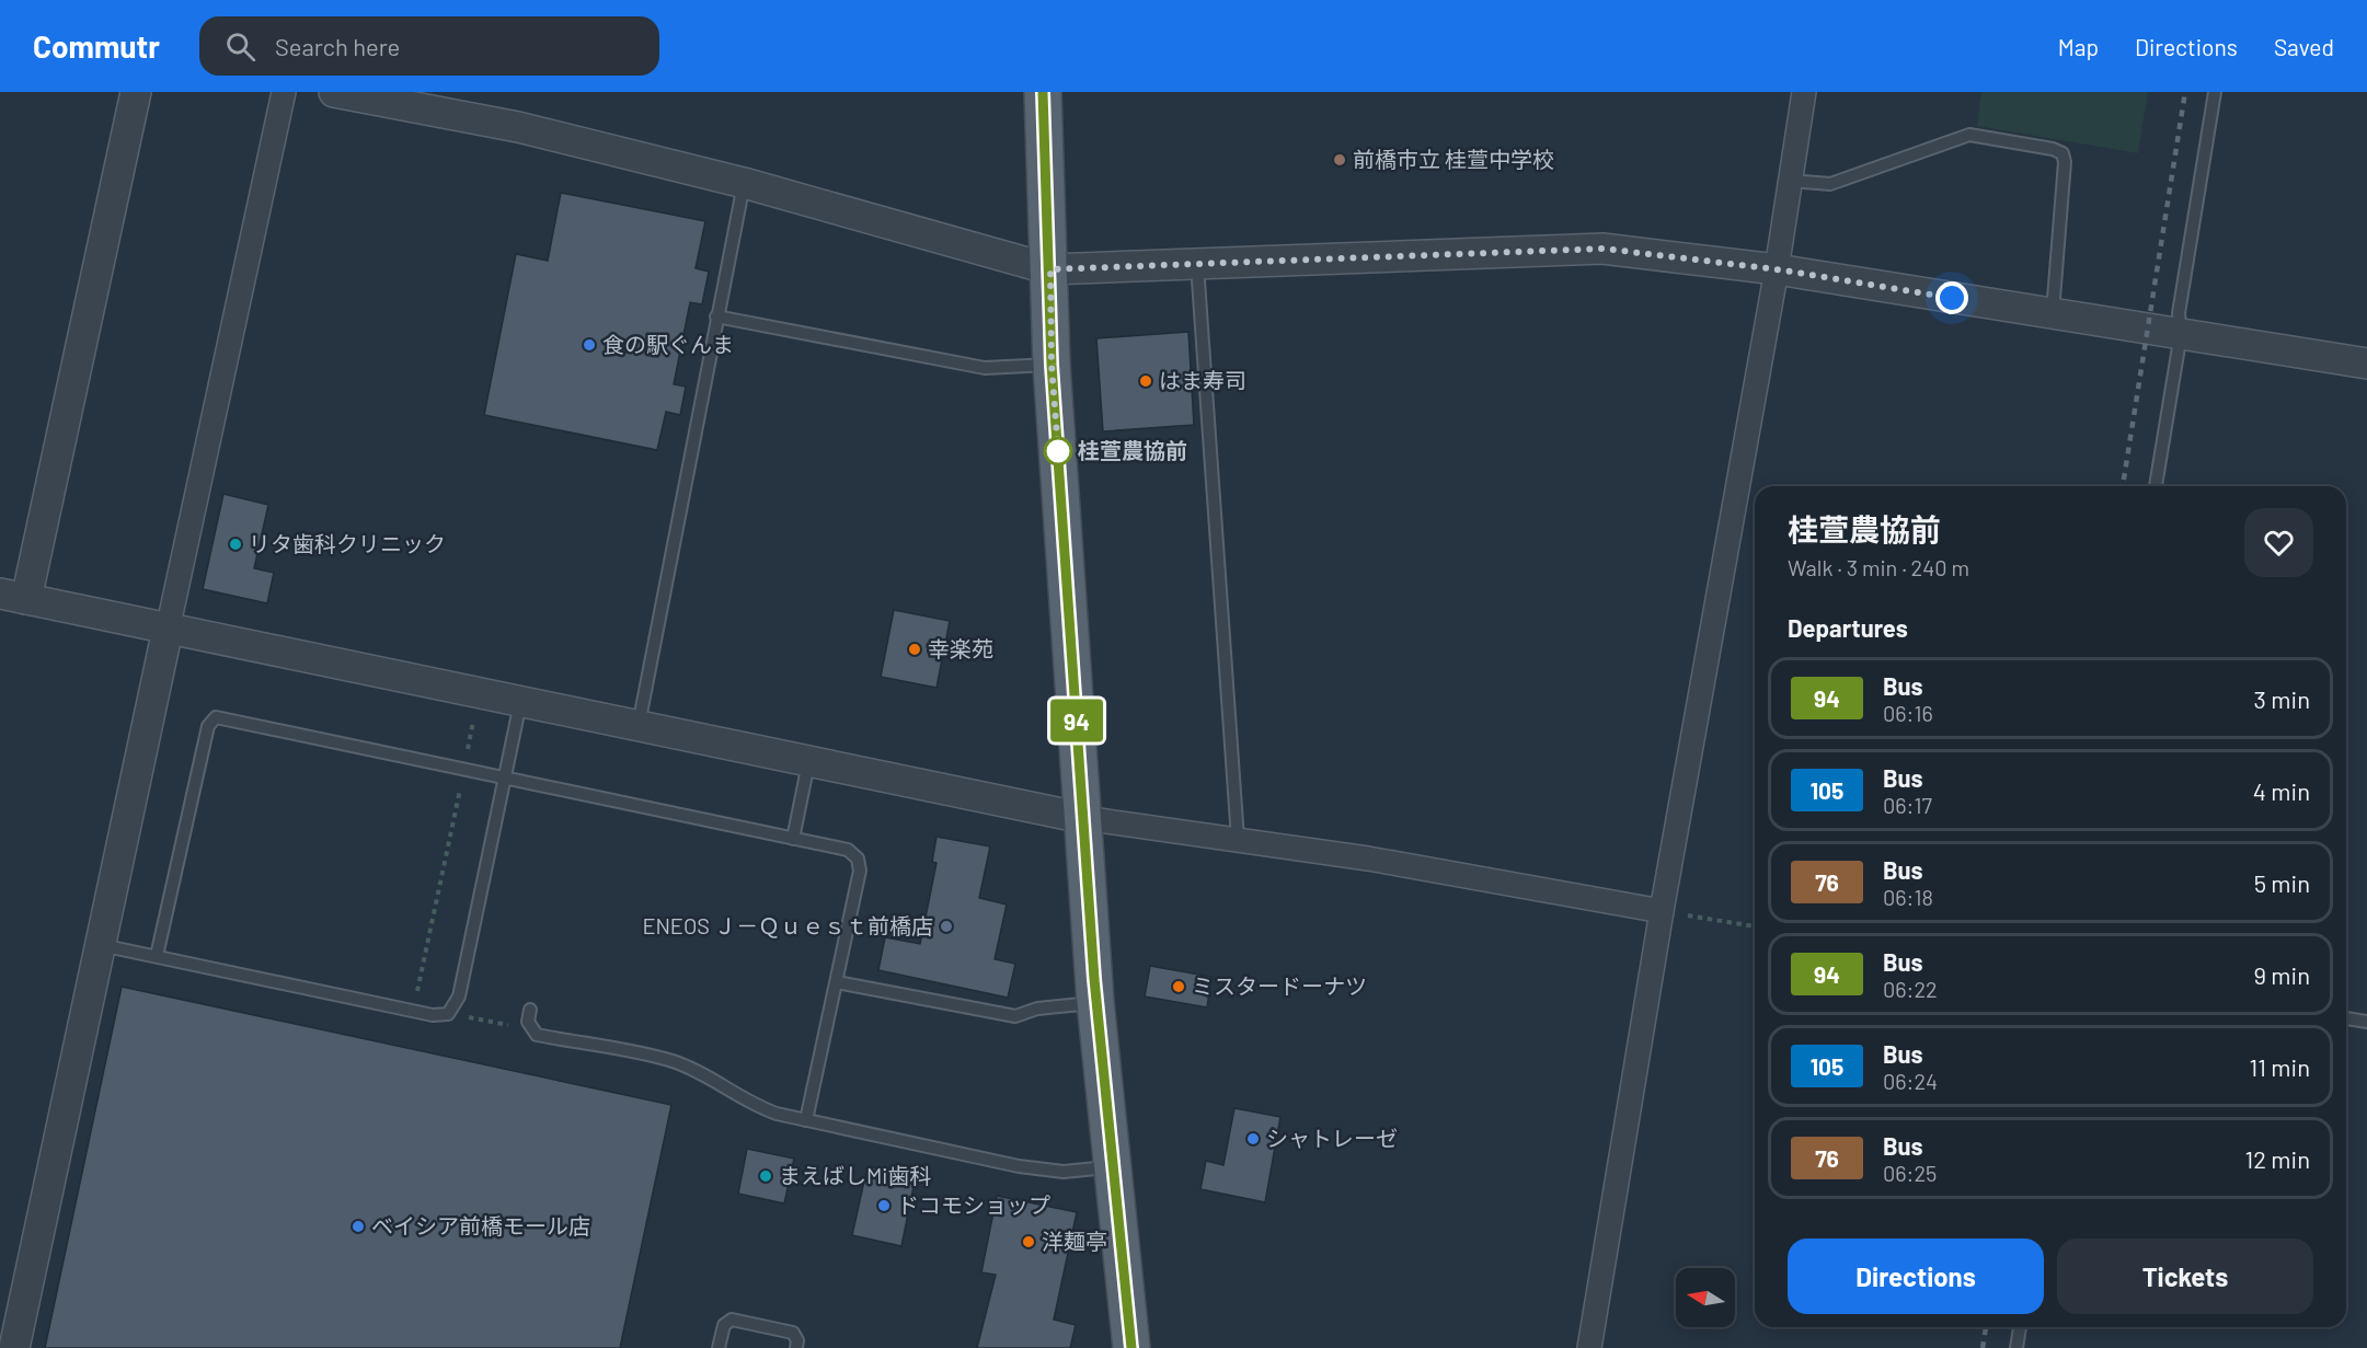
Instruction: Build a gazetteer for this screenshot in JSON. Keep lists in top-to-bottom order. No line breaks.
{"places":["前橋市立 桂萱中学校","食の駅ぐんま","はま寿司","桂萱農協前","リタ歯科クリニック","幸楽苑","ENEOS Ｊ－Ｑｕｅｓｔ前橋店","ミスタードーナツ","シャトレーゼ","まえばしMi歯科","ドコモショップ","ベイシア前橋モール店","洋麺亭"],"lines":["bus line 94"],"north":"left","page":{"header":"Commutr","search":"Search here","nav":["Map","Directions","Saved"],"on_map":"94","heading":[["桂萱農協前","Walk · 3 min · 240 m"],"Departures"],"list":[{"mark":"94","name":"Bus","note":"06:16","value":"3 min"},{"mark":"105","name":"Bus","note":"06:17","value":"4 min"},{"mark":"76","name":"Bus","note":"06:18","value":"5 min"},{"mark":"94","name":"Bus","note":"06:22","value":"9 min"},{"mark":"105","name":"Bus","note":"06:24","value":"11 min"},{"mark":"76","name":"Bus","note":"06:25","value":"12 min"}],"buttons":["Directions","Tickets"]}}
